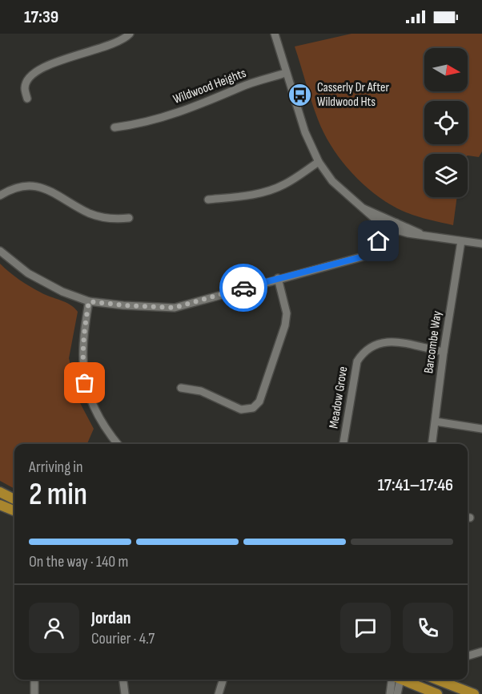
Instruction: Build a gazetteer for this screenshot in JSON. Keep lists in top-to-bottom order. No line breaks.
{"streets":{"street":["Wildwood Heights","Barcombe Way","Meadow Grove"]},"crossings":[["Barcombe Way","Meadow Grove"]],"places":{"bus stop":["Casserly Dr After Wildwood Hts"]},"north":"right","page":{"status":"17:39","heading":["2 min","Arriving in","17:41–17:46"],"panel":["Jordan","Courier · 4.7"],"bar":"On the way · 140 m"}}
